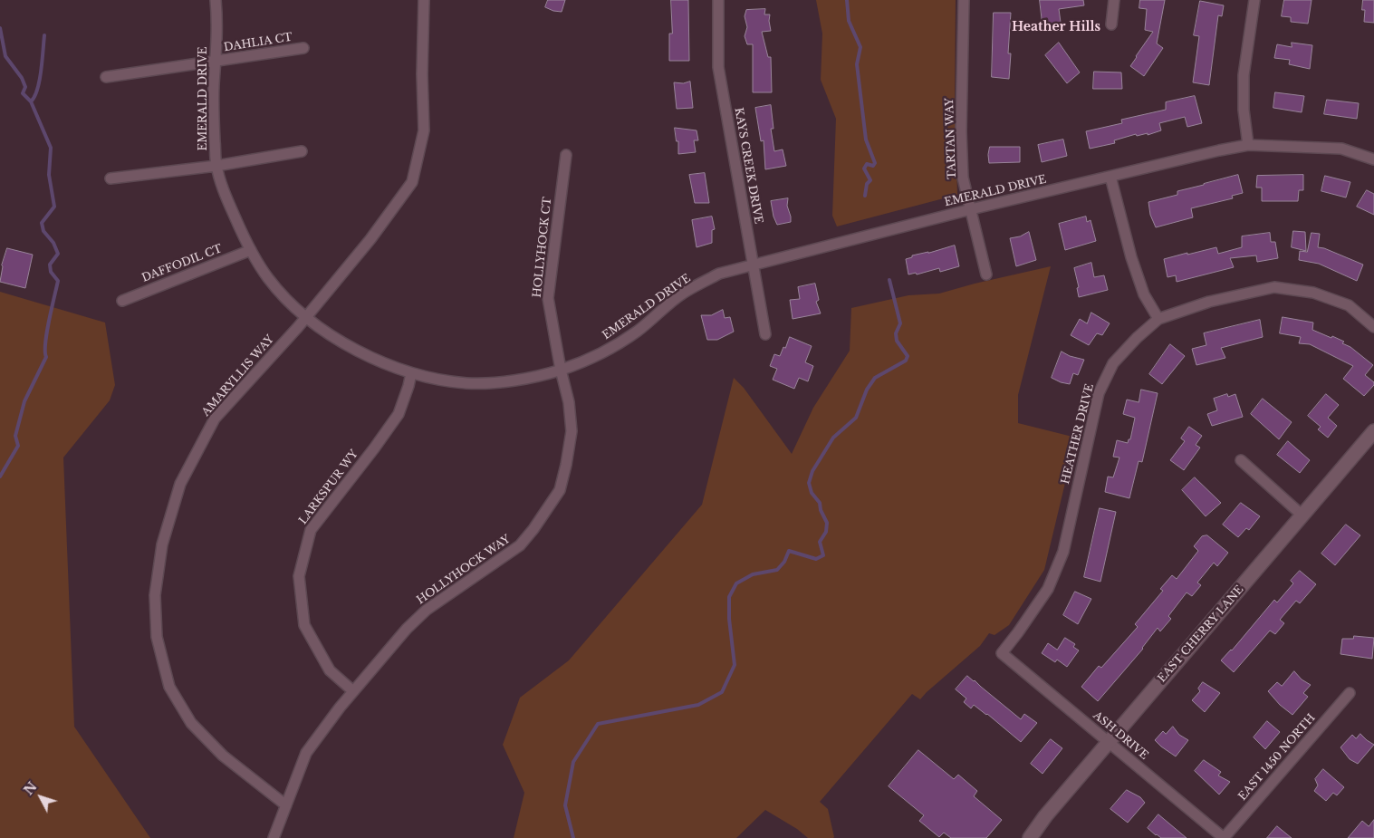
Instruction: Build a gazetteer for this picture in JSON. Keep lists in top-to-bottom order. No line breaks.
{"streets":{"street":["DAHLIA CT","EMERALD DRIVE","TARTAN WAY","KAYS CREEK DRIVE","HOLLYHOCK CT","DAFFODIL CT","AMARYLLIS WAY","HEATHER DRIVE","LARKSPUR WY","HOLLYHOCK WAY","EAST CHERRY LANE","ASH DRIVE","EAST 1450 NORTH"]},"crossings":[["DAHLIA CT","EMERALD DRIVE"],["EMERALD DRIVE","TARTAN WAY"],["EMERALD DRIVE","KAYS CREEK DRIVE"],["EMERALD DRIVE","HOLLYHOCK CT"],["EMERALD DRIVE","DAFFODIL CT"],["EMERALD DRIVE","AMARYLLIS WAY"],["EMERALD DRIVE","LARKSPUR WY"],["EMERALD DRIVE","HOLLYHOCK WAY"],["HOLLYHOCK CT","HOLLYHOCK WAY"],["AMARYLLIS WAY","HOLLYHOCK WAY"],["HEATHER DRIVE","ASH DRIVE"],["LARKSPUR WY","HOLLYHOCK WAY"],["EAST CHERRY LANE","ASH DRIVE"],["ASH DRIVE","EAST 1450 NORTH"]],"districts":["Heather Hills"],"north":"top left"}
